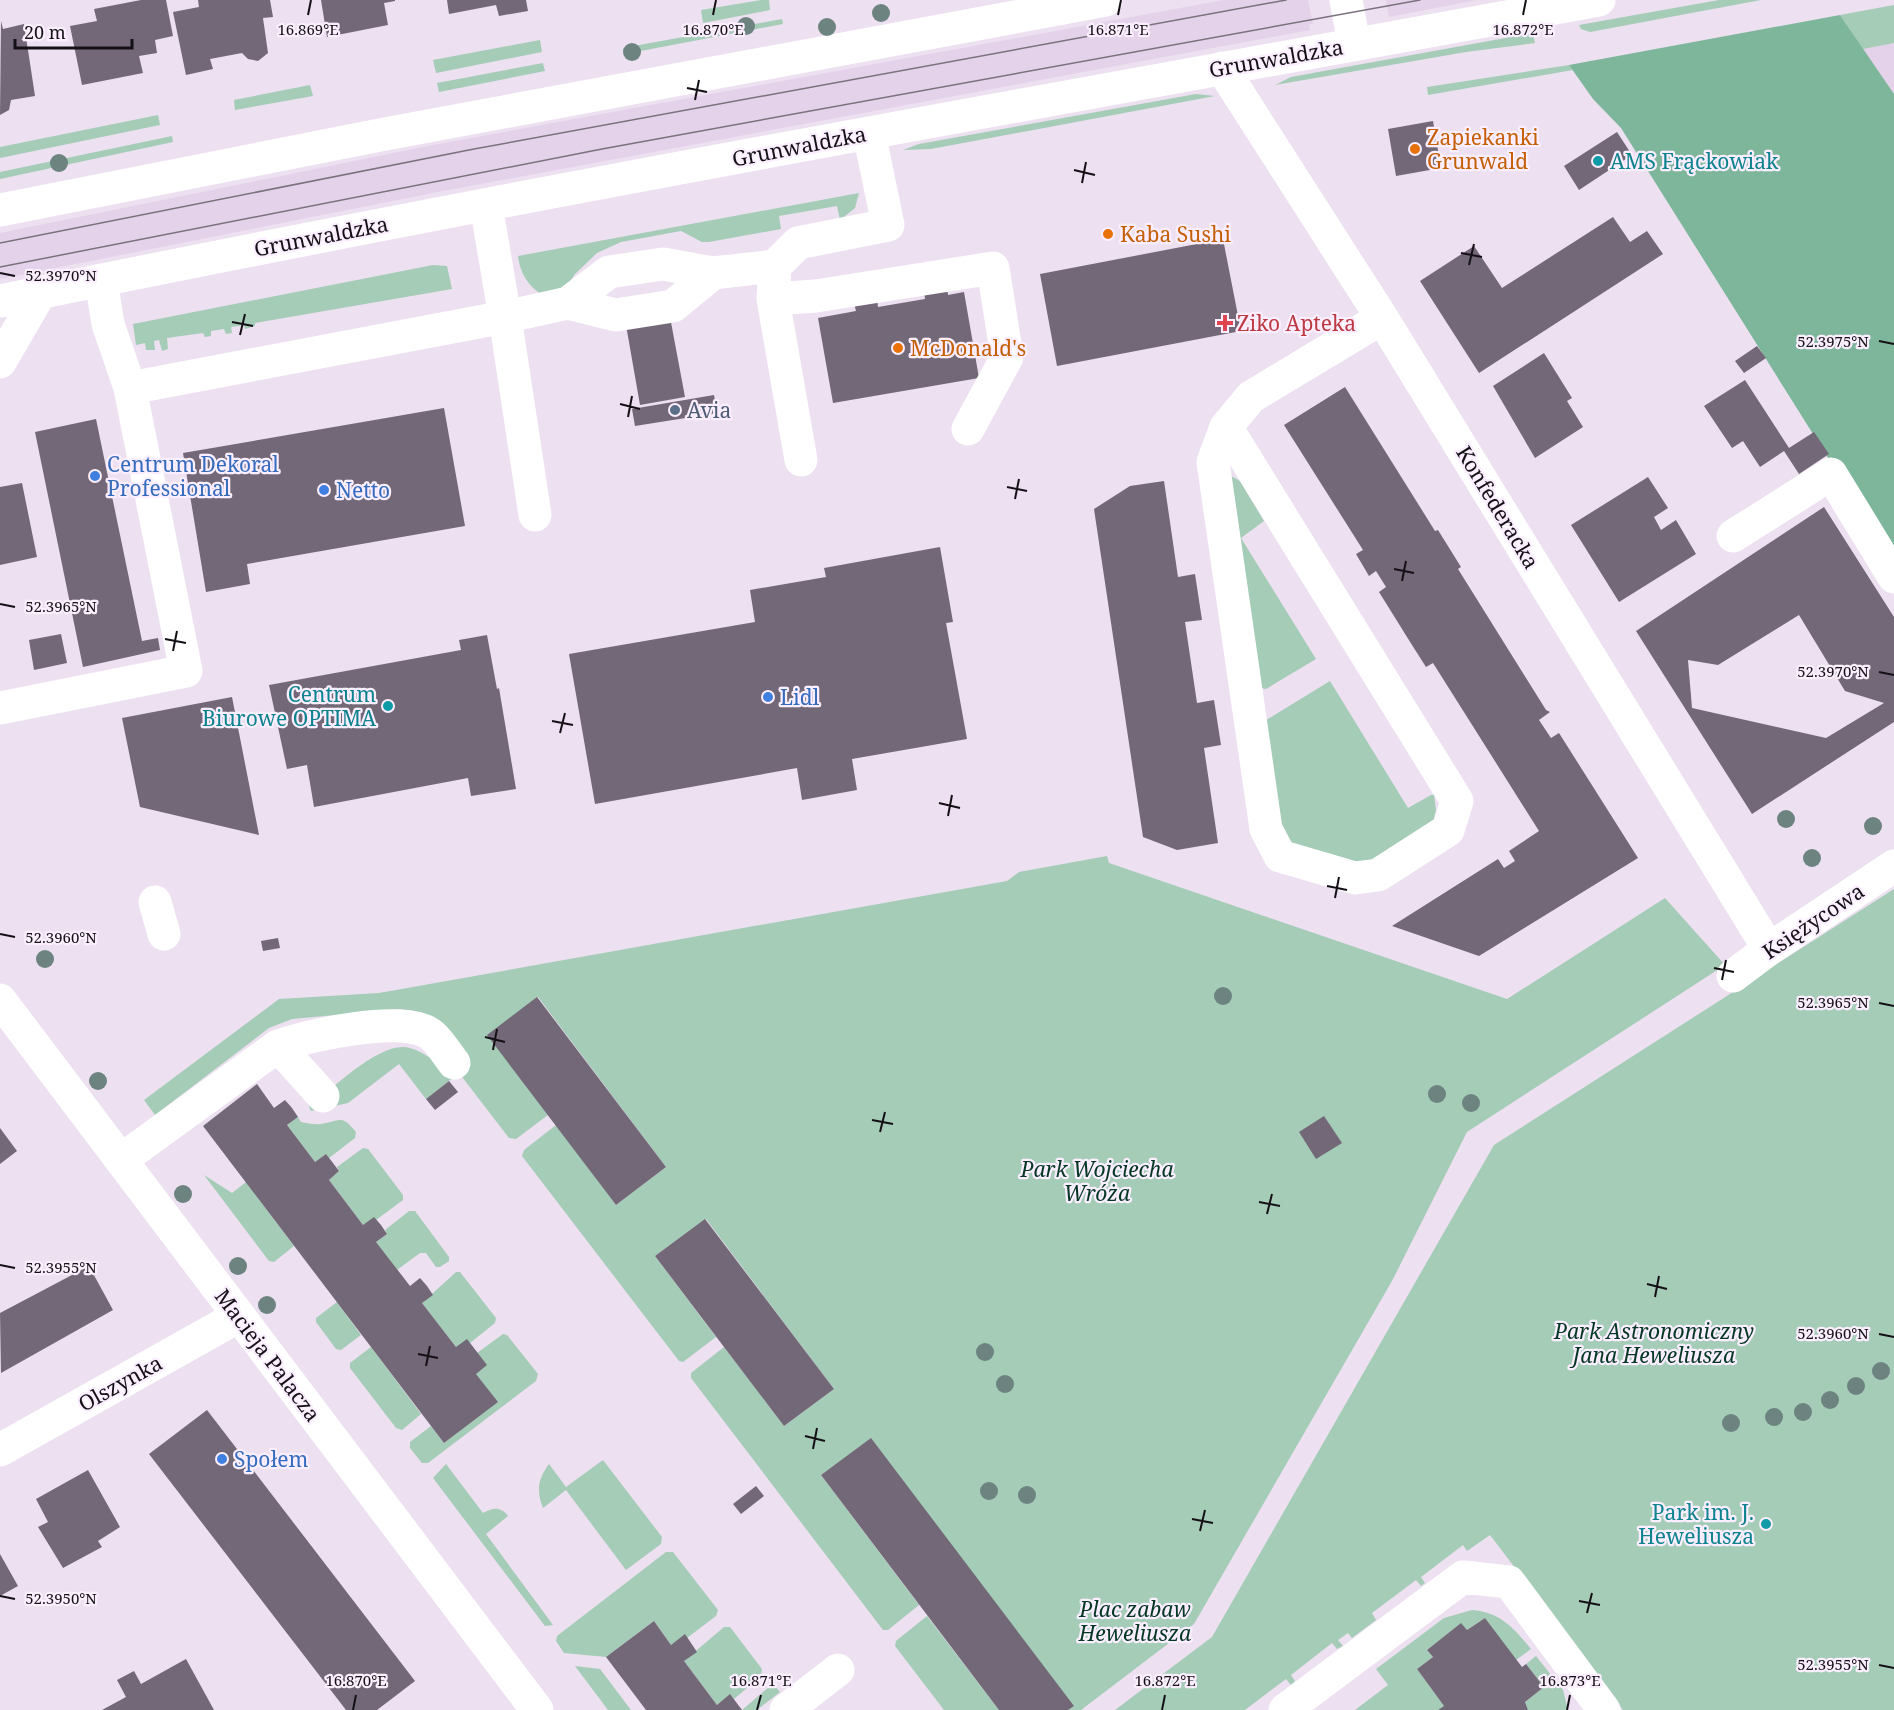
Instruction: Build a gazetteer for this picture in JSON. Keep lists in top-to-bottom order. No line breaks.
{"streets":{"street":["Grunwaldzka","Konfederacka","Księżycowa","Macieja Palacza","Olszynka"]},"crossings":[["Grunwaldzka","Konfederacka"],["Konfederacka","Księżycowa"],["Macieja Palacza","Olszynka"]],"parks":["Park Wojciecha Wróża","Park Astronomiczny Jana Heweliusza","Plac zabaw Heweliusza"],"places":{"other":["Zapiekanki Grunwald","AMS Frąckowiak","Kaba Sushi","McDonald's","Avia","Centrum Dekoral Professional","Netto","Lidl","Centrum Biurowe OPTIMA","Społem","Park im. J. Heweliusza"],"health":["Ziko Apteka"]},"scale_bar":"20 m","coordinates":["16.869°E","16.870°E","16.871°E","16.872°E","52.3970°N","52.3975°N","52.3965°N","52.3960°N","52.3955°N","52.3950°N","16.873°E"]}
